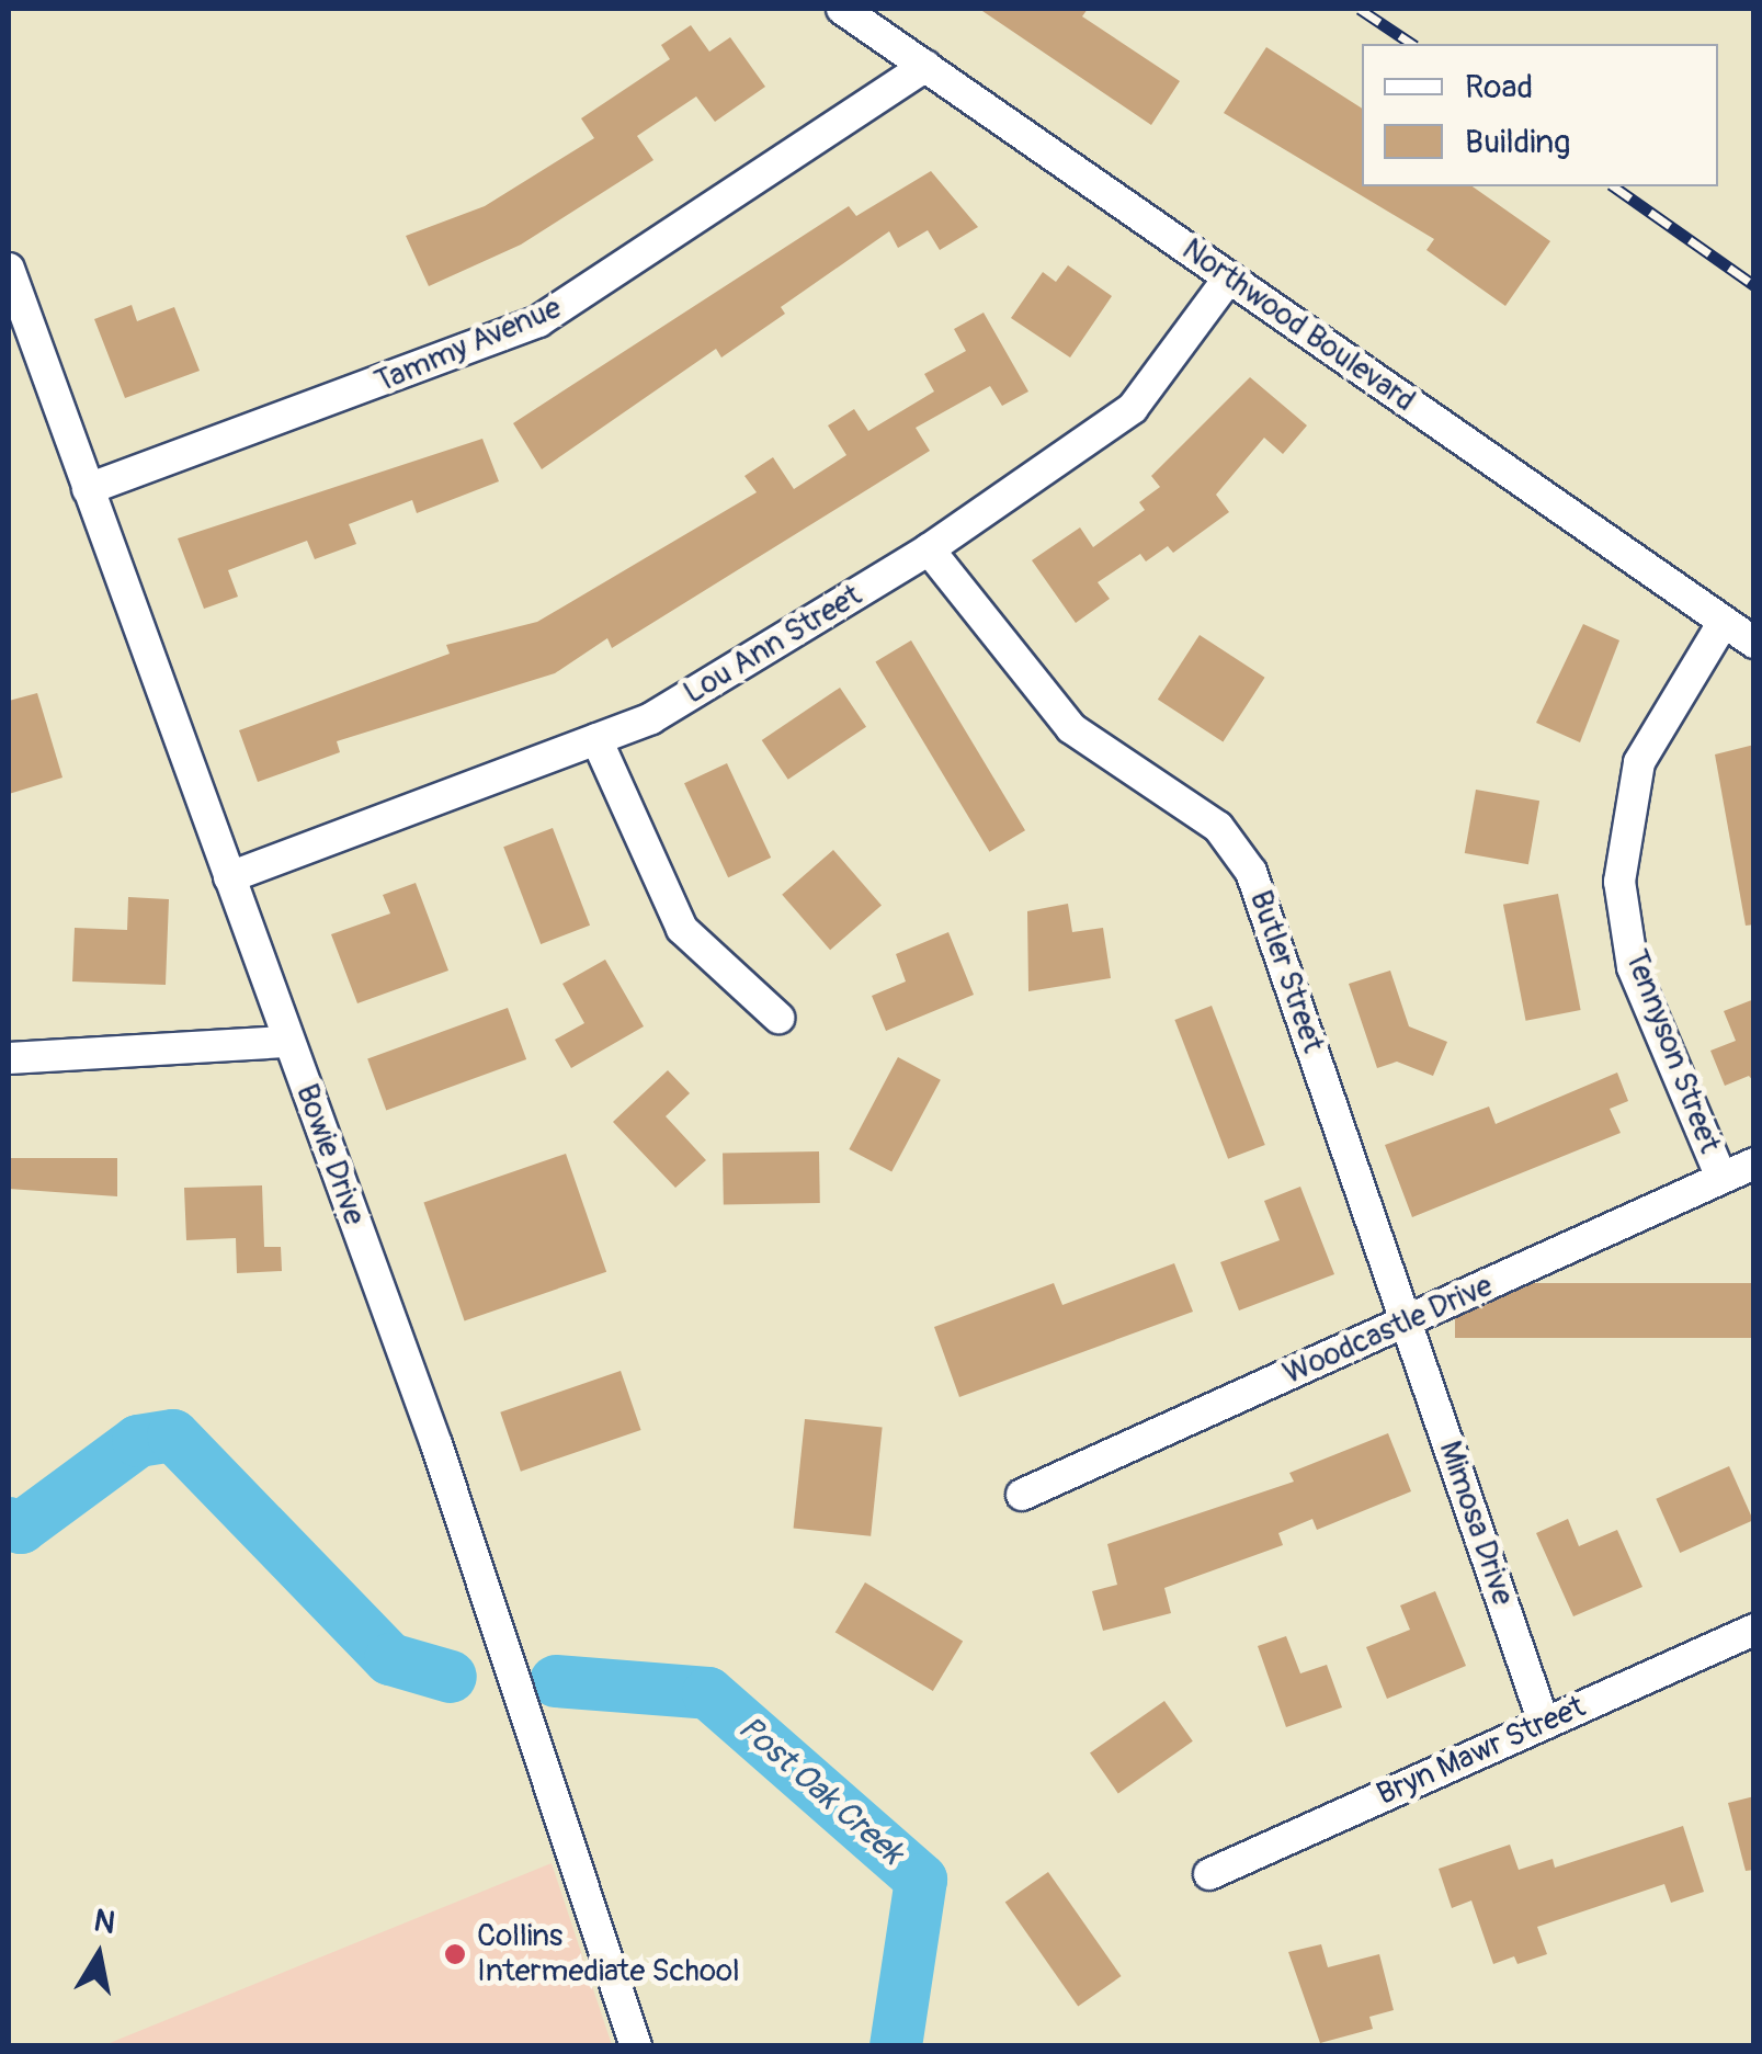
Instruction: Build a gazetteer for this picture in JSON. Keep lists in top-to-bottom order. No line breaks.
{"streets":{"street":["Northwood Boulevard","Tammy Avenue","Lou Ann Street","Butler Street","Tennyson Street","Bowie Drive","Woodcastle Drive","Mimosa Drive","Bryn Mawr Street"]},"crossings":[["Northwood Boulevard","Tammy Avenue"],["Northwood Boulevard","Lou Ann Street"],["Northwood Boulevard","Tennyson Street"],["Tammy Avenue","Bowie Drive"],["Lou Ann Street","Butler Street"],["Lou Ann Street","Bowie Drive"],["Butler Street","Woodcastle Drive"],["Butler Street","Mimosa Drive"],["Tennyson Street","Woodcastle Drive"],["Woodcastle Drive","Mimosa Drive"],["Mimosa Drive","Bryn Mawr Street"]],"water":["Post Oak Creek"],"places":["Collins Intermediate School"],"legend":["Road","Building"],"north":"top"}
